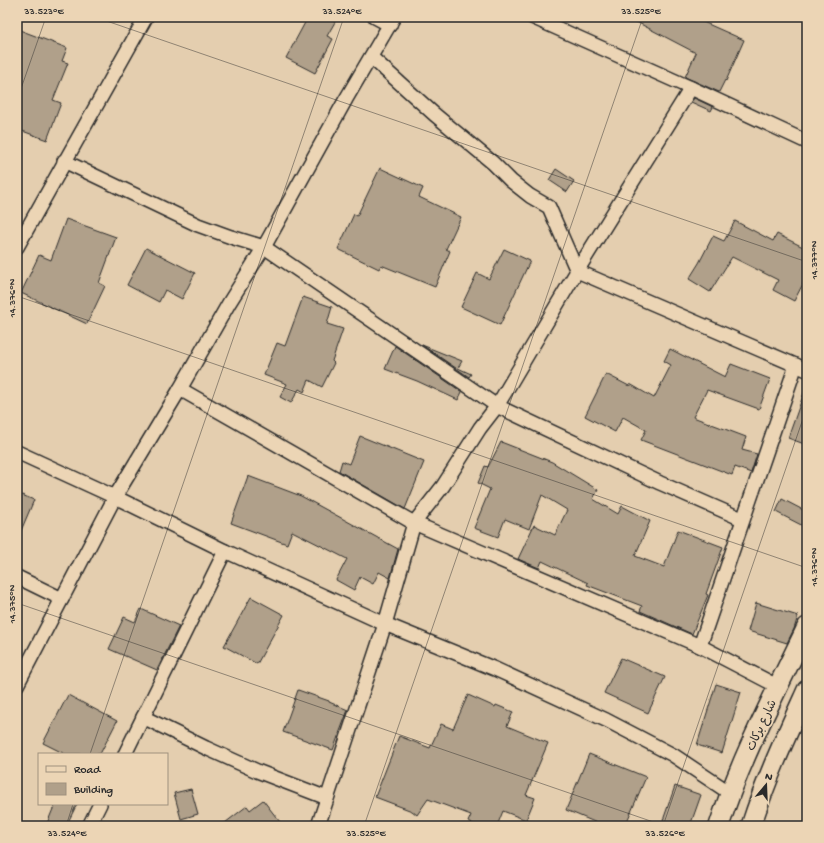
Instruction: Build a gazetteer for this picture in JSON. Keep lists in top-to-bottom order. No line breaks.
{"streets":{"main road":["شارع بركات"]},"legend":["Road","Building"],"north":"top","coordinates":["33.523°E","33.524°E","33.525°E","14.377°N","14.376°N","14.375°N","33.526°E"]}
